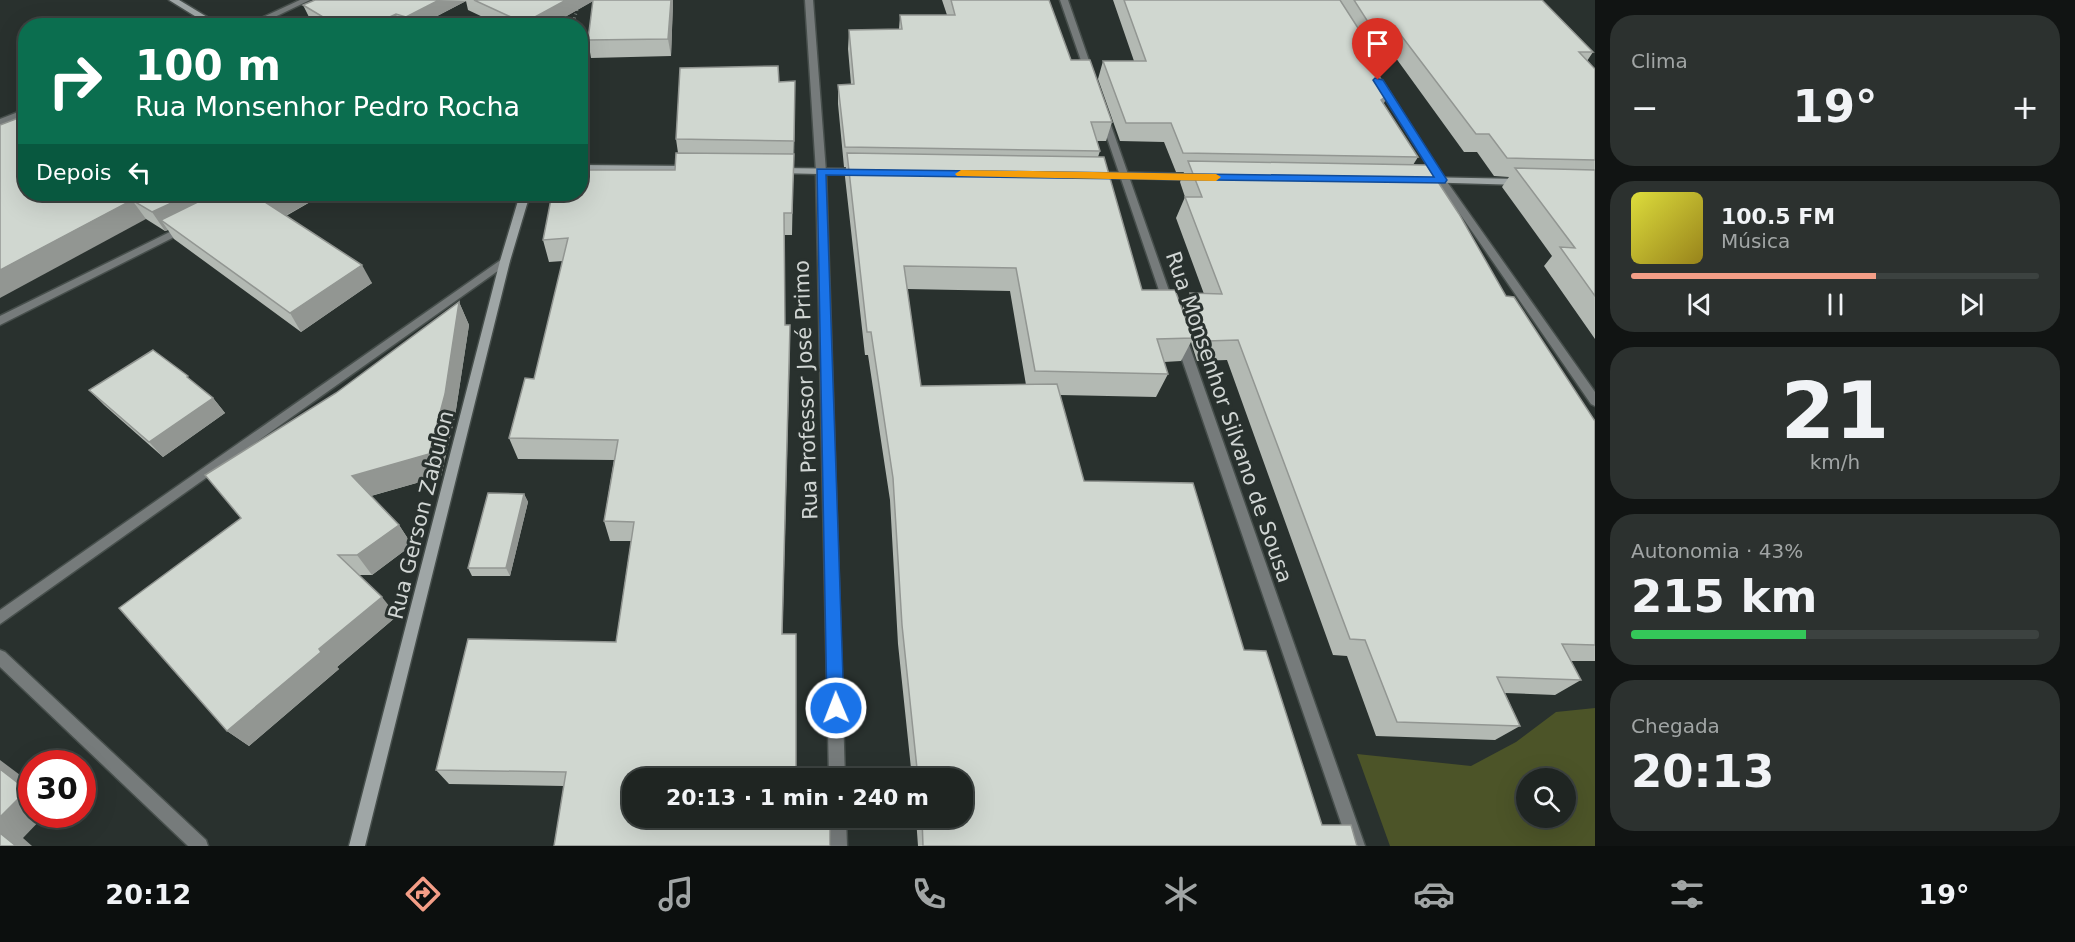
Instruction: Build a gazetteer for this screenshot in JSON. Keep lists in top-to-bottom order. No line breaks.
{"streets":{"street":["Rua Professor José Primo","Rua Monsenhor Silvano de Sousa","Rua Gerson Zabulon"]},"page":{"tile":["Clima",["21","km/h"],["Autonomia · 43%","215 km"],["Chegada","20:13"]],"turn":["100 m","Rua Monsenhor Pedro Rocha"],"heat":["−","19°","+"],"then":"Depois","song":["100.5 FM","Música"],"limit":"30","trip":"20:13 · 1 min · 240 m","tabs":["20:12","19°"]}}
